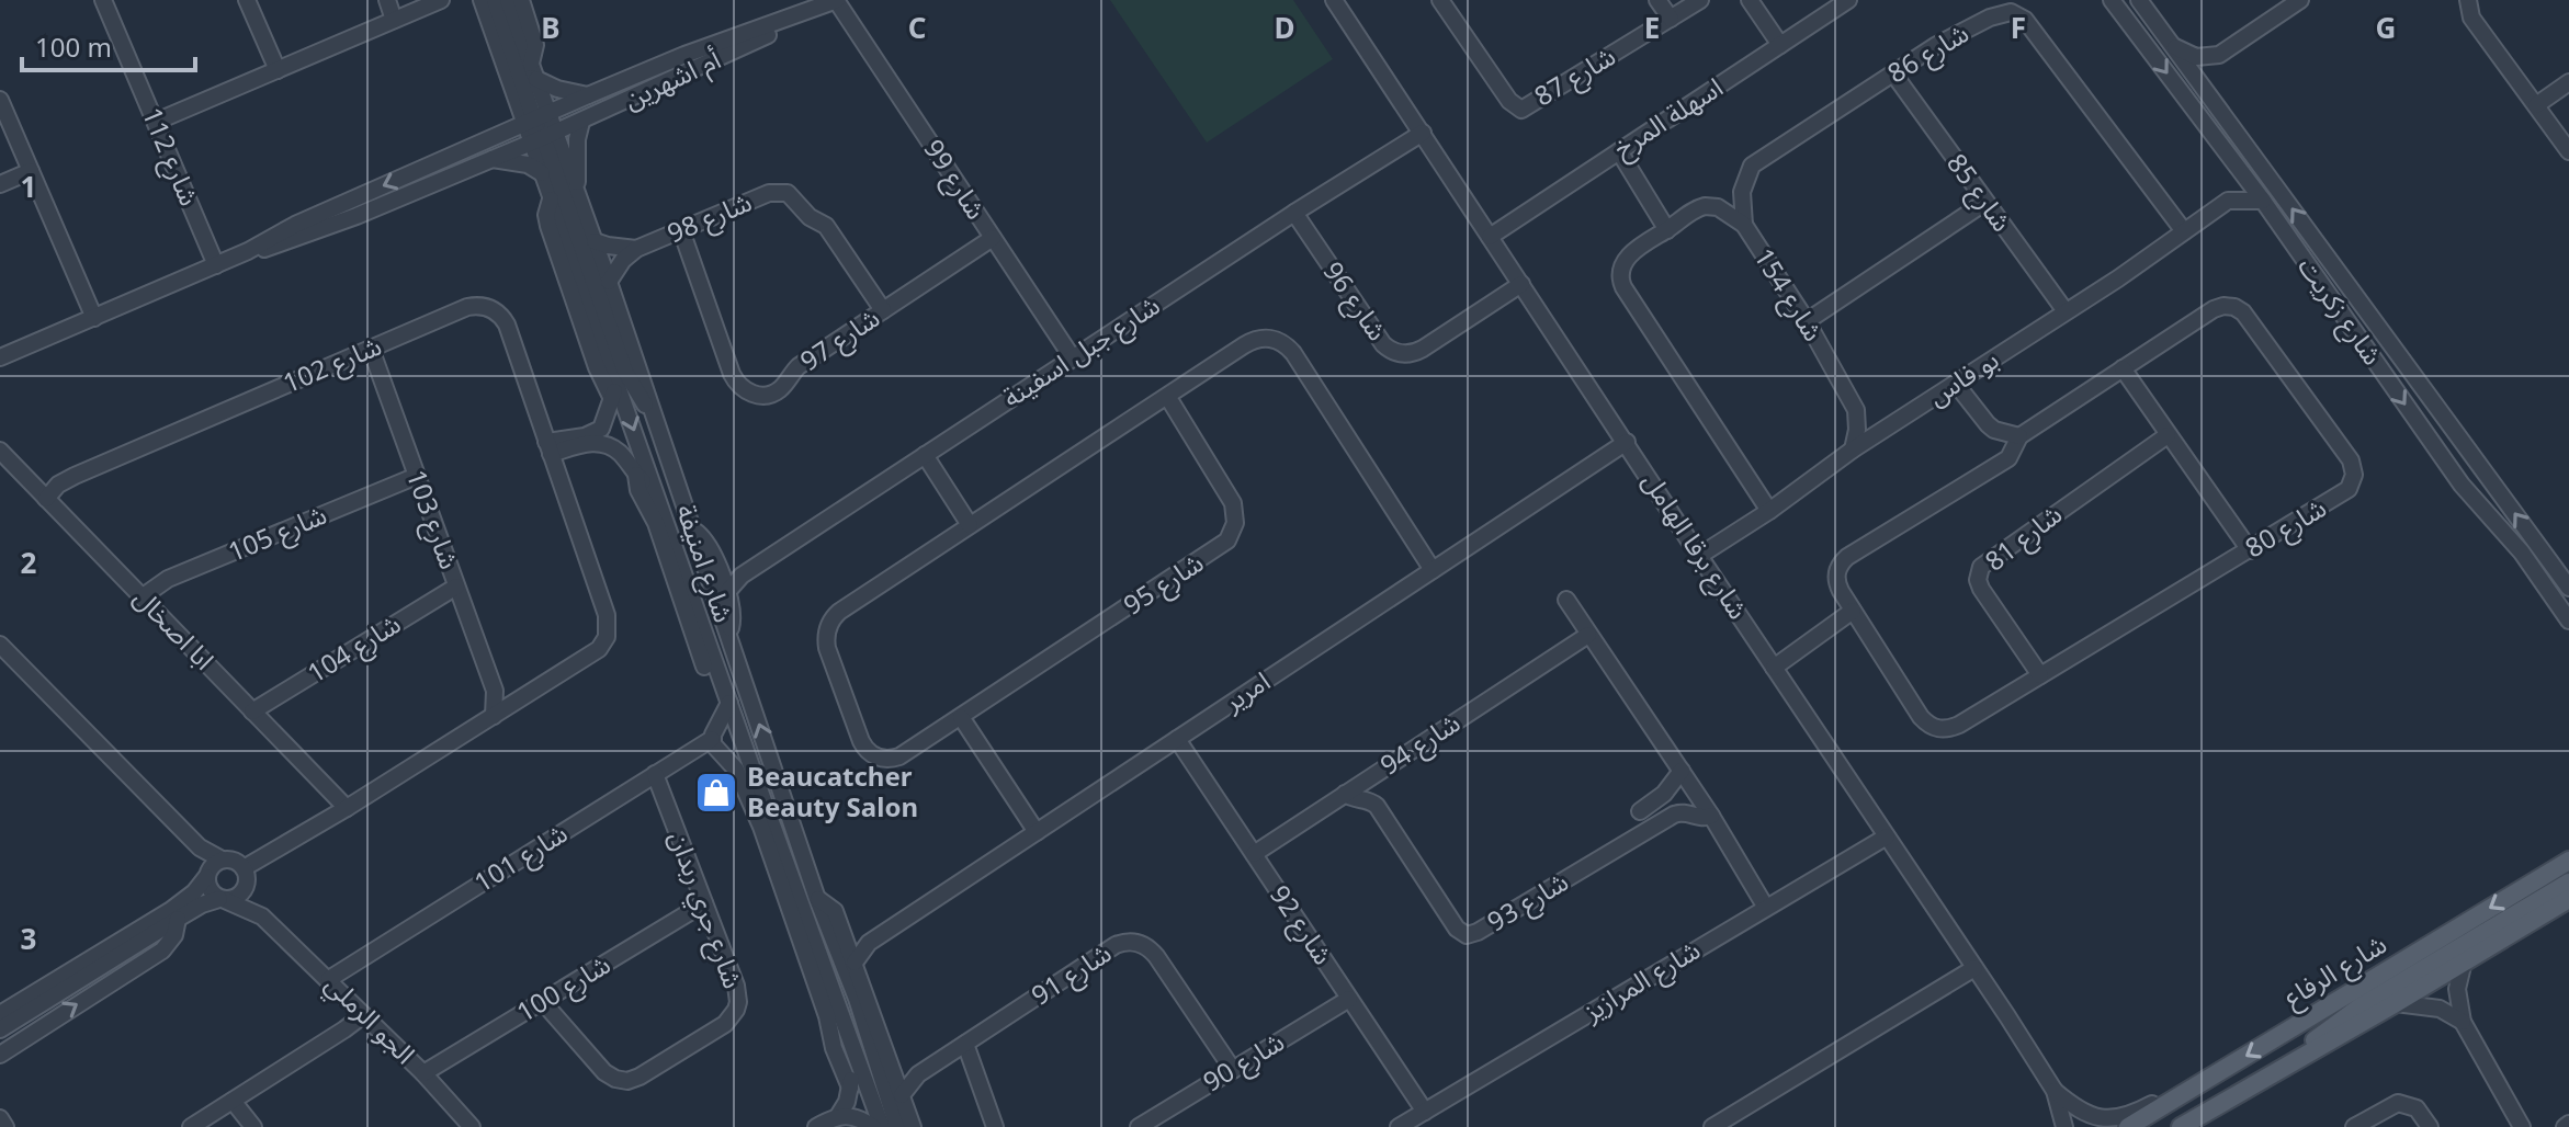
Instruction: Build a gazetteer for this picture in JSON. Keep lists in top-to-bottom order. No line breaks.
{"streets":{"main road":["شارع الرفاع"],"street":["شارع 86","شارع 87","أم اشهرين","اسهلة المرخ","شارع 112","شارع 99","شارع 85","شارع 98","شارع 154","شارع 96","شارع زكريت","شارع 97","شارع جبل اسفينة","شارع 102","بو فاس","شارع 103","شارع 80","شارع 105","شارع 81","شارع برقا الهامل","شارع امنيفة","شارع 95","ابا اصخال","شارع 104","امرير","شارع 94","شارع 101","شارع 93","شارع جري ربدان","شارع 92","شارع 91","شارع المرازيز","شارع 100","الجو الرملي","شارع 90"]},"crossings":[["شارع 86","شارع 85"],["شارع 86","شارع 154"],["شارع 86","بو فاس"],["أم اشهرين","شارع 99"],["أم اشهرين","شارع امنيفة"],["اسهلة المرخ","شارع برقا الهامل"],["شارع 99","شارع 97"],["شارع 99","شارع جبل اسفينة"],["شارع 85","بو فاس"],["شارع 98","شارع 97"],["شارع 98","شارع امنيفة"],["شارع 154","بو فاس"],["شارع 96","شارع جبل اسفينة"],["شارع 96","شارع برقا الهامل"],["شارع جبل اسفينة","شارع برقا الهامل"],["شارع 102","شارع 103"],["شارع 102","ابا اصخال"],["شارع 102","الجو الرملي"],["بو فاس","شارع برقا الهامل"],["شارع 103","شارع 105"],["شارع 103","شارع 104"],["شارع 80","شارع 81"],["شارع 105","ابا اصخال"],["شارع برقا الهامل","امرير"],["شارع برقا الهامل","شارع الرفاع"],["شارع برقا الهامل","شارع المرازيز"],["شارع 95","امرير"],["ابا اصخال","شارع 104"],["امرير","شارع 92"],["شارع 94","شارع 93"],["شارع 94","شارع 92"],["شارع 101","شارع جري ربدان"],["شارع 101","الجو الرملي"],["شارع جري ربدان","شارع 100"],["شارع 92","شارع المرازيز"],["شارع 92","شارع 90"],["شارع 91","شارع 90"],["شارع 100","الجو الرملي"]],"places":{"shop":["Beaucatcher Beauty Salon"]},"scale_bar":"100 m","grid":{"columns":["B","C","D","E","F","G"],"rows":["1","2","3"]}}
